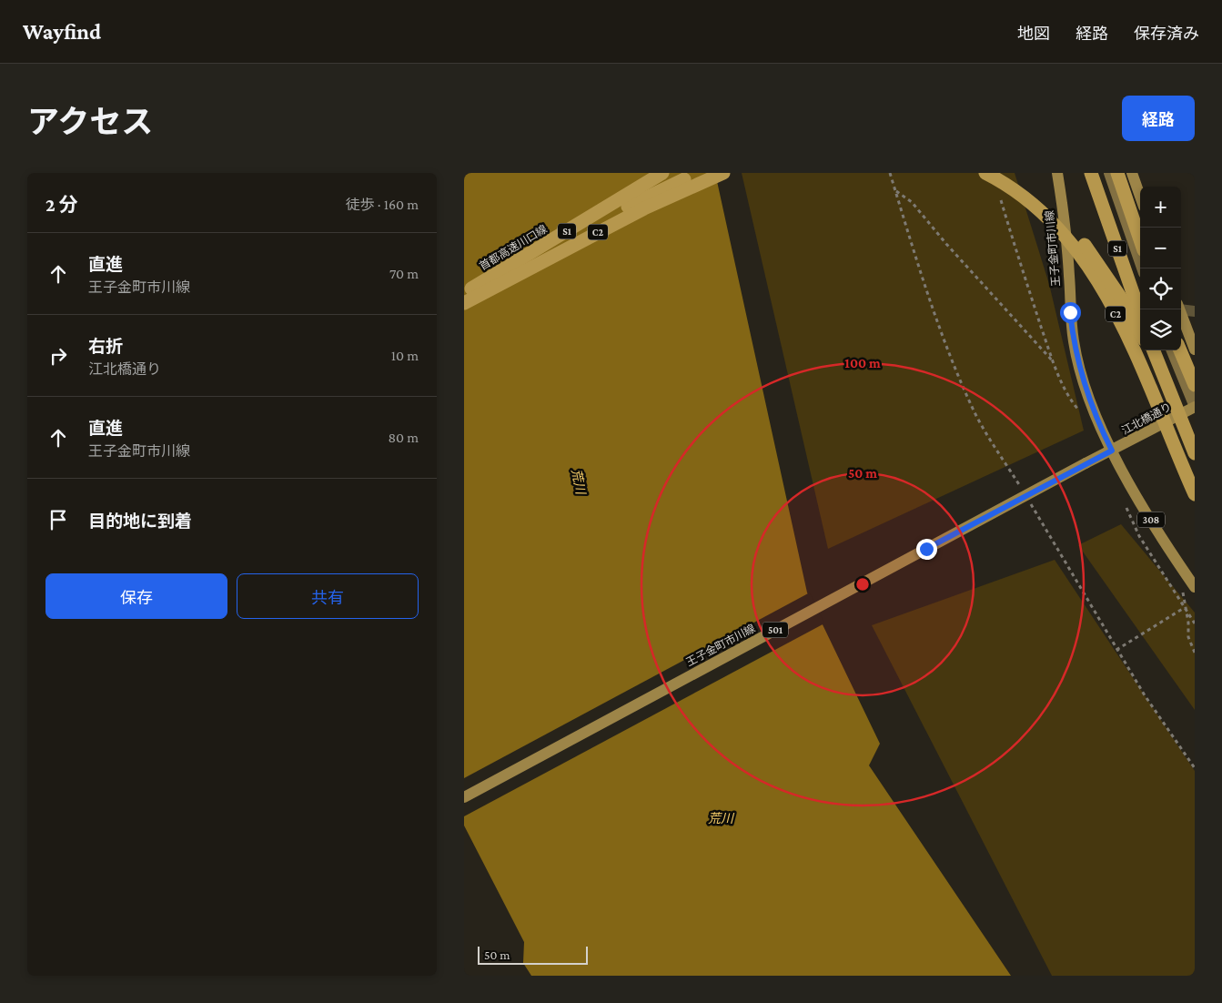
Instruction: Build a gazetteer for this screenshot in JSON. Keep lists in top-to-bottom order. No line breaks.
{"streets":{"highway":["S1","C2","首都高速川口線"],"main road":["王子金町市川線","江北橋通り","308","501"]},"crossings":[["S1","C2"],["S1","首都高速川口線"],["C2","首都高速川口線"],["王子金町市川線","江北橋通り"],["王子金町市川線","308"],["江北橋通り","308"]],"water":["荒川"],"scale_bar":"50 m","page":{"header":"Wayfind","nav":["地図","経路","保存済み"],"title":"アクセス","buttons":["経路",["保存","共有"]],"heading":["2 分","徒歩 · 160 m"],"map_buttons":["+","−"],"list":[["直進","王子金町市川線","70 m"],["右折","江北橋通り","10 m"],["直進","王子金町市川線","80 m"],"目的地に到着"],"scale":"50 m"},"rings":["100 m","50 m"]}
